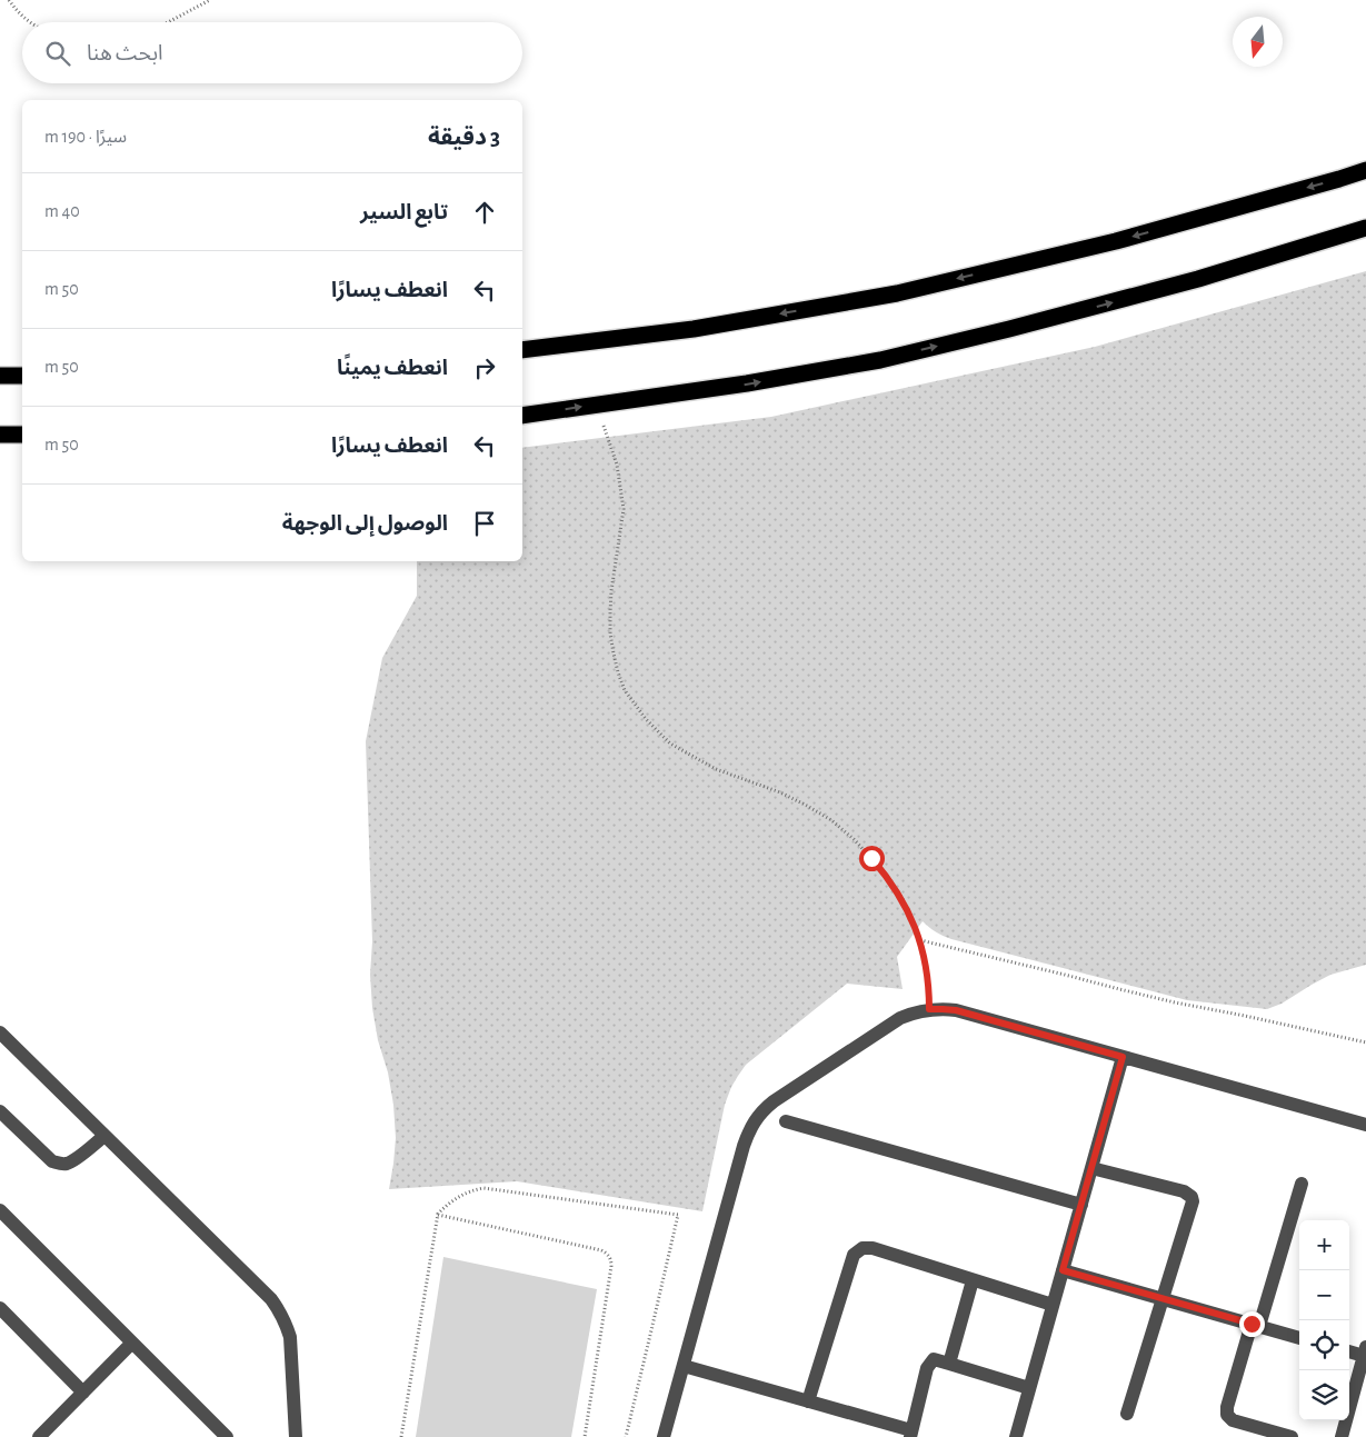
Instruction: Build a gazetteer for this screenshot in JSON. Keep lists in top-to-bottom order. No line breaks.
{"north":"bottom","page":{"search":"ابحث هنا","heading":["3 دقيقة","سيرًا · 190 m"],"list":[["تابع السير","40 m"],["انعطف يسارًا","50 m"],["انعطف يمينًا","50 m"],["انعطف يسارًا","50 m"],"الوصول إلى الوجهة"],"map_buttons":["+","−"]}}
